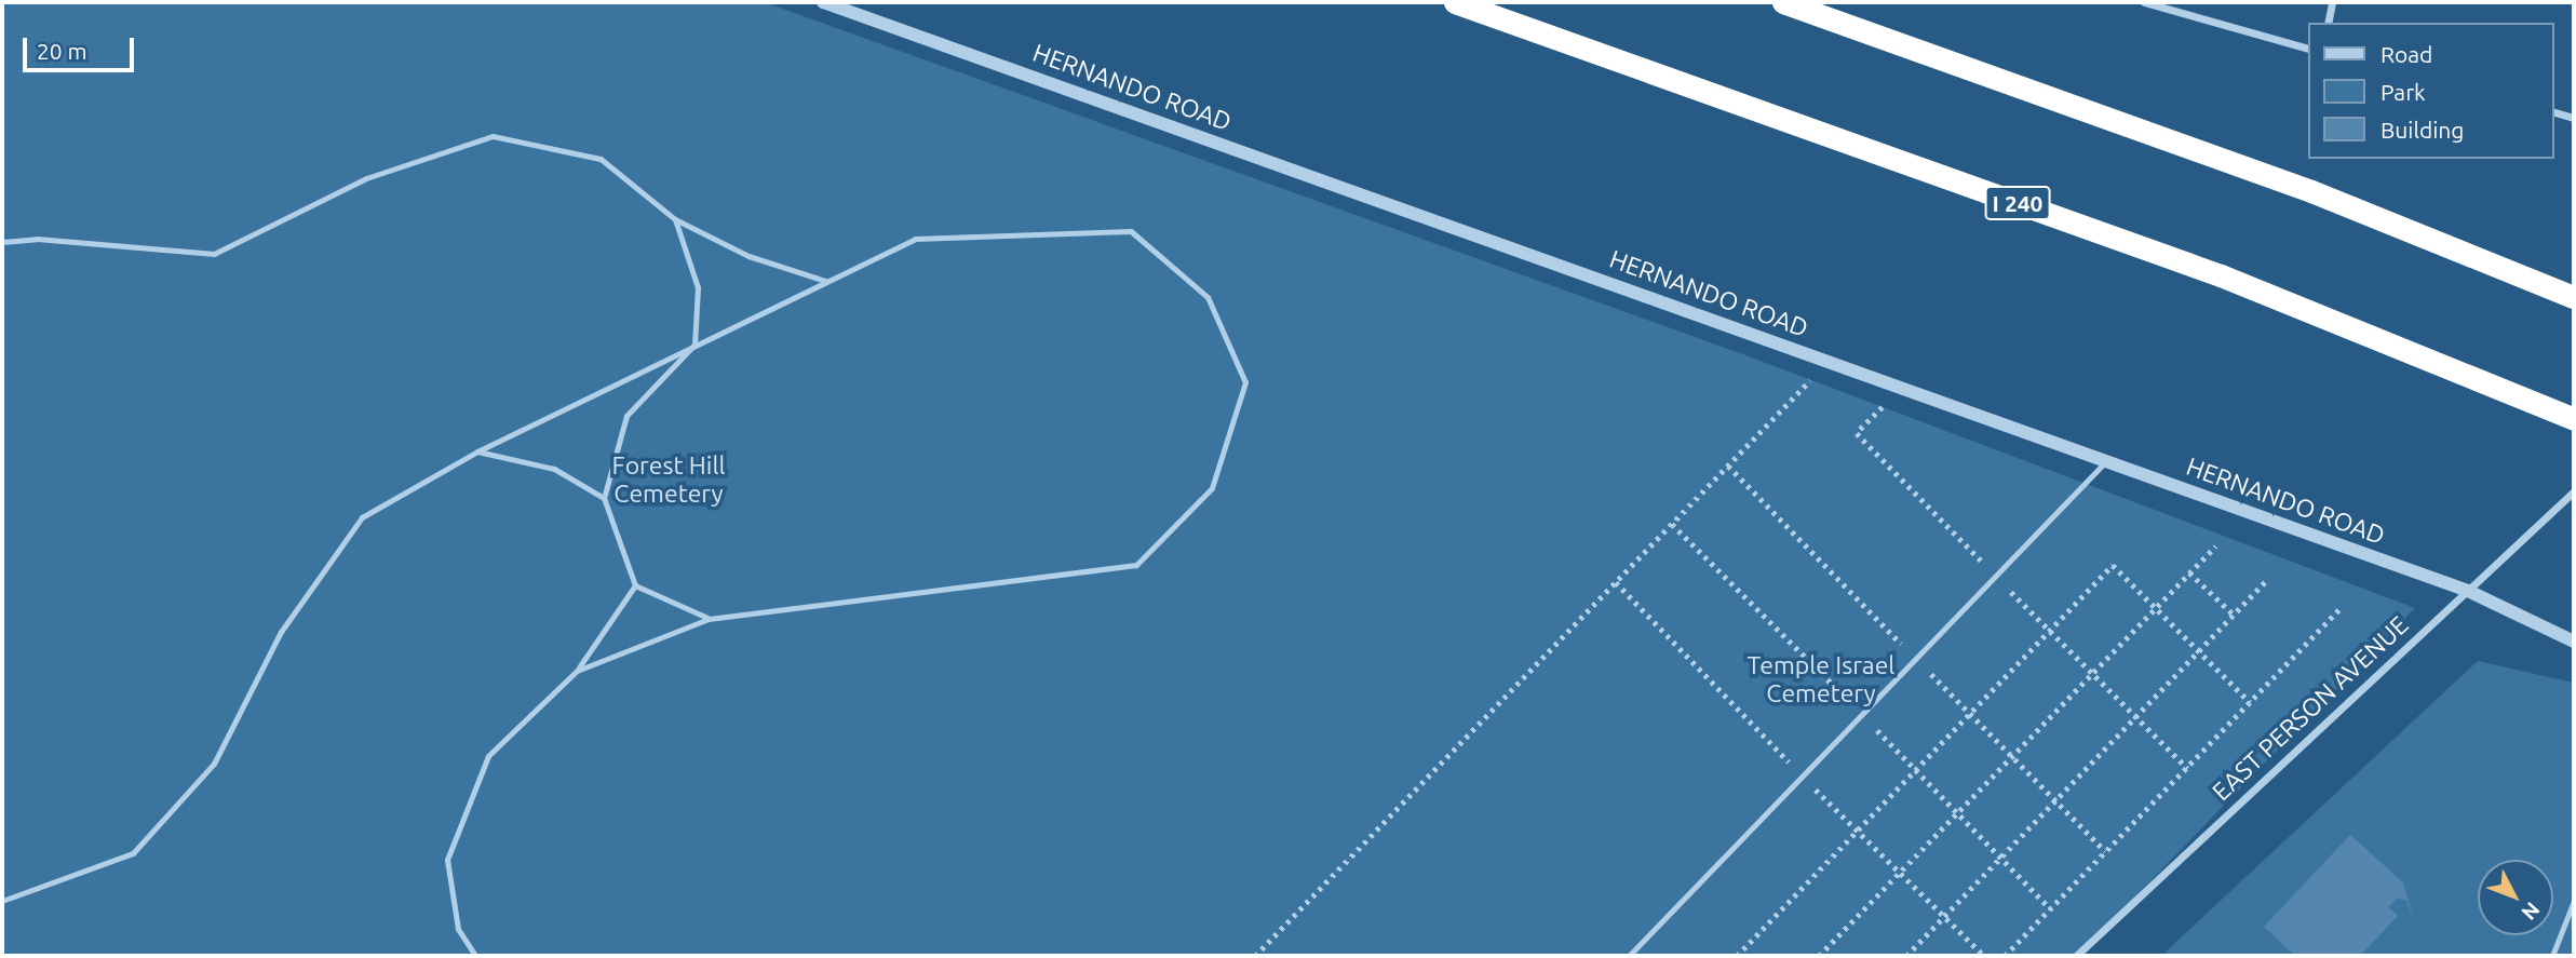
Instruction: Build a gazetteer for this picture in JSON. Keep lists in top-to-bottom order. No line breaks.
{"streets":{"highway":["I 240"],"street":["HERNANDO ROAD","EAST PERSON AVENUE"]},"crossings":[["HERNANDO ROAD","EAST PERSON AVENUE"]],"parks":["Forest Hill Cemetery","Temple Israel Cemetery"],"legend":["Road","Park","Building"],"scale_bar":"20 m","north":"bottom right"}
